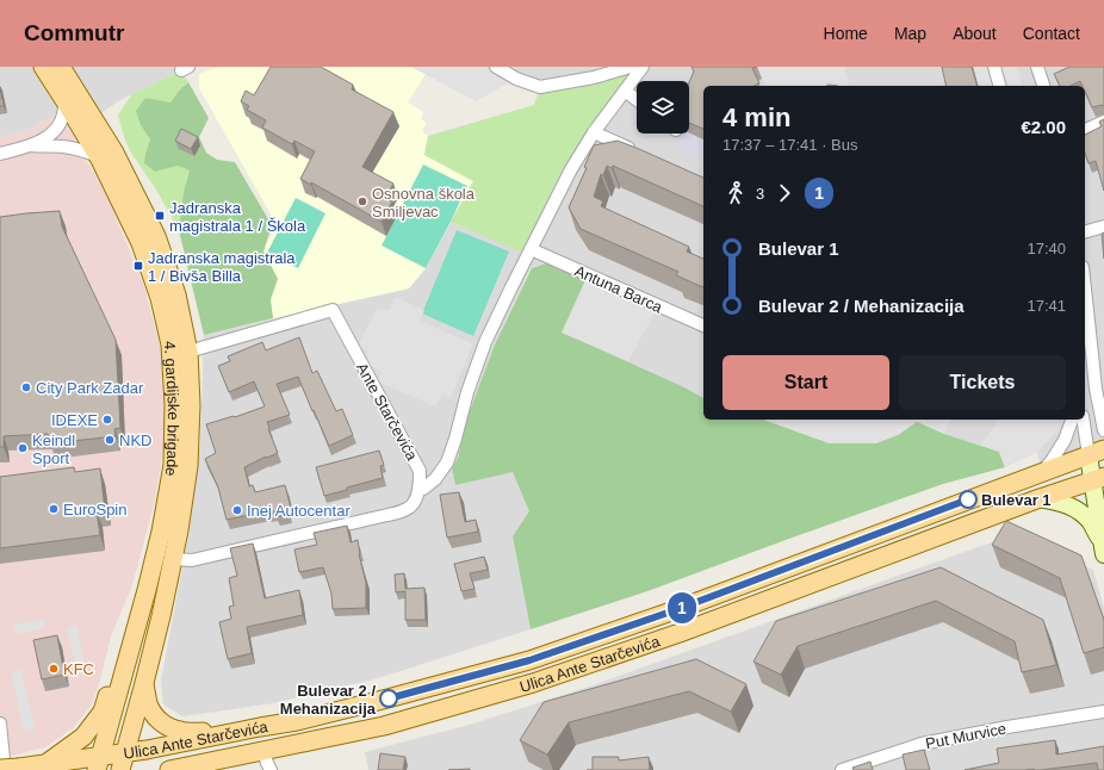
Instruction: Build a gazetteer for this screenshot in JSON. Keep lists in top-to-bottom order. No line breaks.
{"streets":{"main road":["4. gardijske brigade","Ulica Ante Starčevića"],"street":["Antuna Barca","Ante Starčevića","Put Murvice"]},"crossings":[["4. gardijske brigade","Ante Starčevića"],["4. gardijske brigade","Ulica Ante Starčevića"]],"places":{"other":["Osnovna škola Smiljevac","City Park Zadar","IDEXE","NKD","Keindl Sport","Bulevar 1","EuroSpin","Inej Autocentar","KFC","Bulevar 2 / Mehanizacija"],"transit":["Jadranska magistrala 1 / Škola","Jadranska magistrala 1 / Bivša Billa"]},"lines":["bus line 1"],"page":{"header":"Commutr","nav":["Home","Map","About","Contact"],"on_map":"1","heading":["4 min","17:37 – 17:41 · Bus","€2.00"],"legs":["3","1"],"list":[{"name":"Bulevar 1","value":"17:40"},{"name":"Bulevar 2 / Mehanizacija","value":"17:41"}],"buttons":["Start","Tickets"]}}
